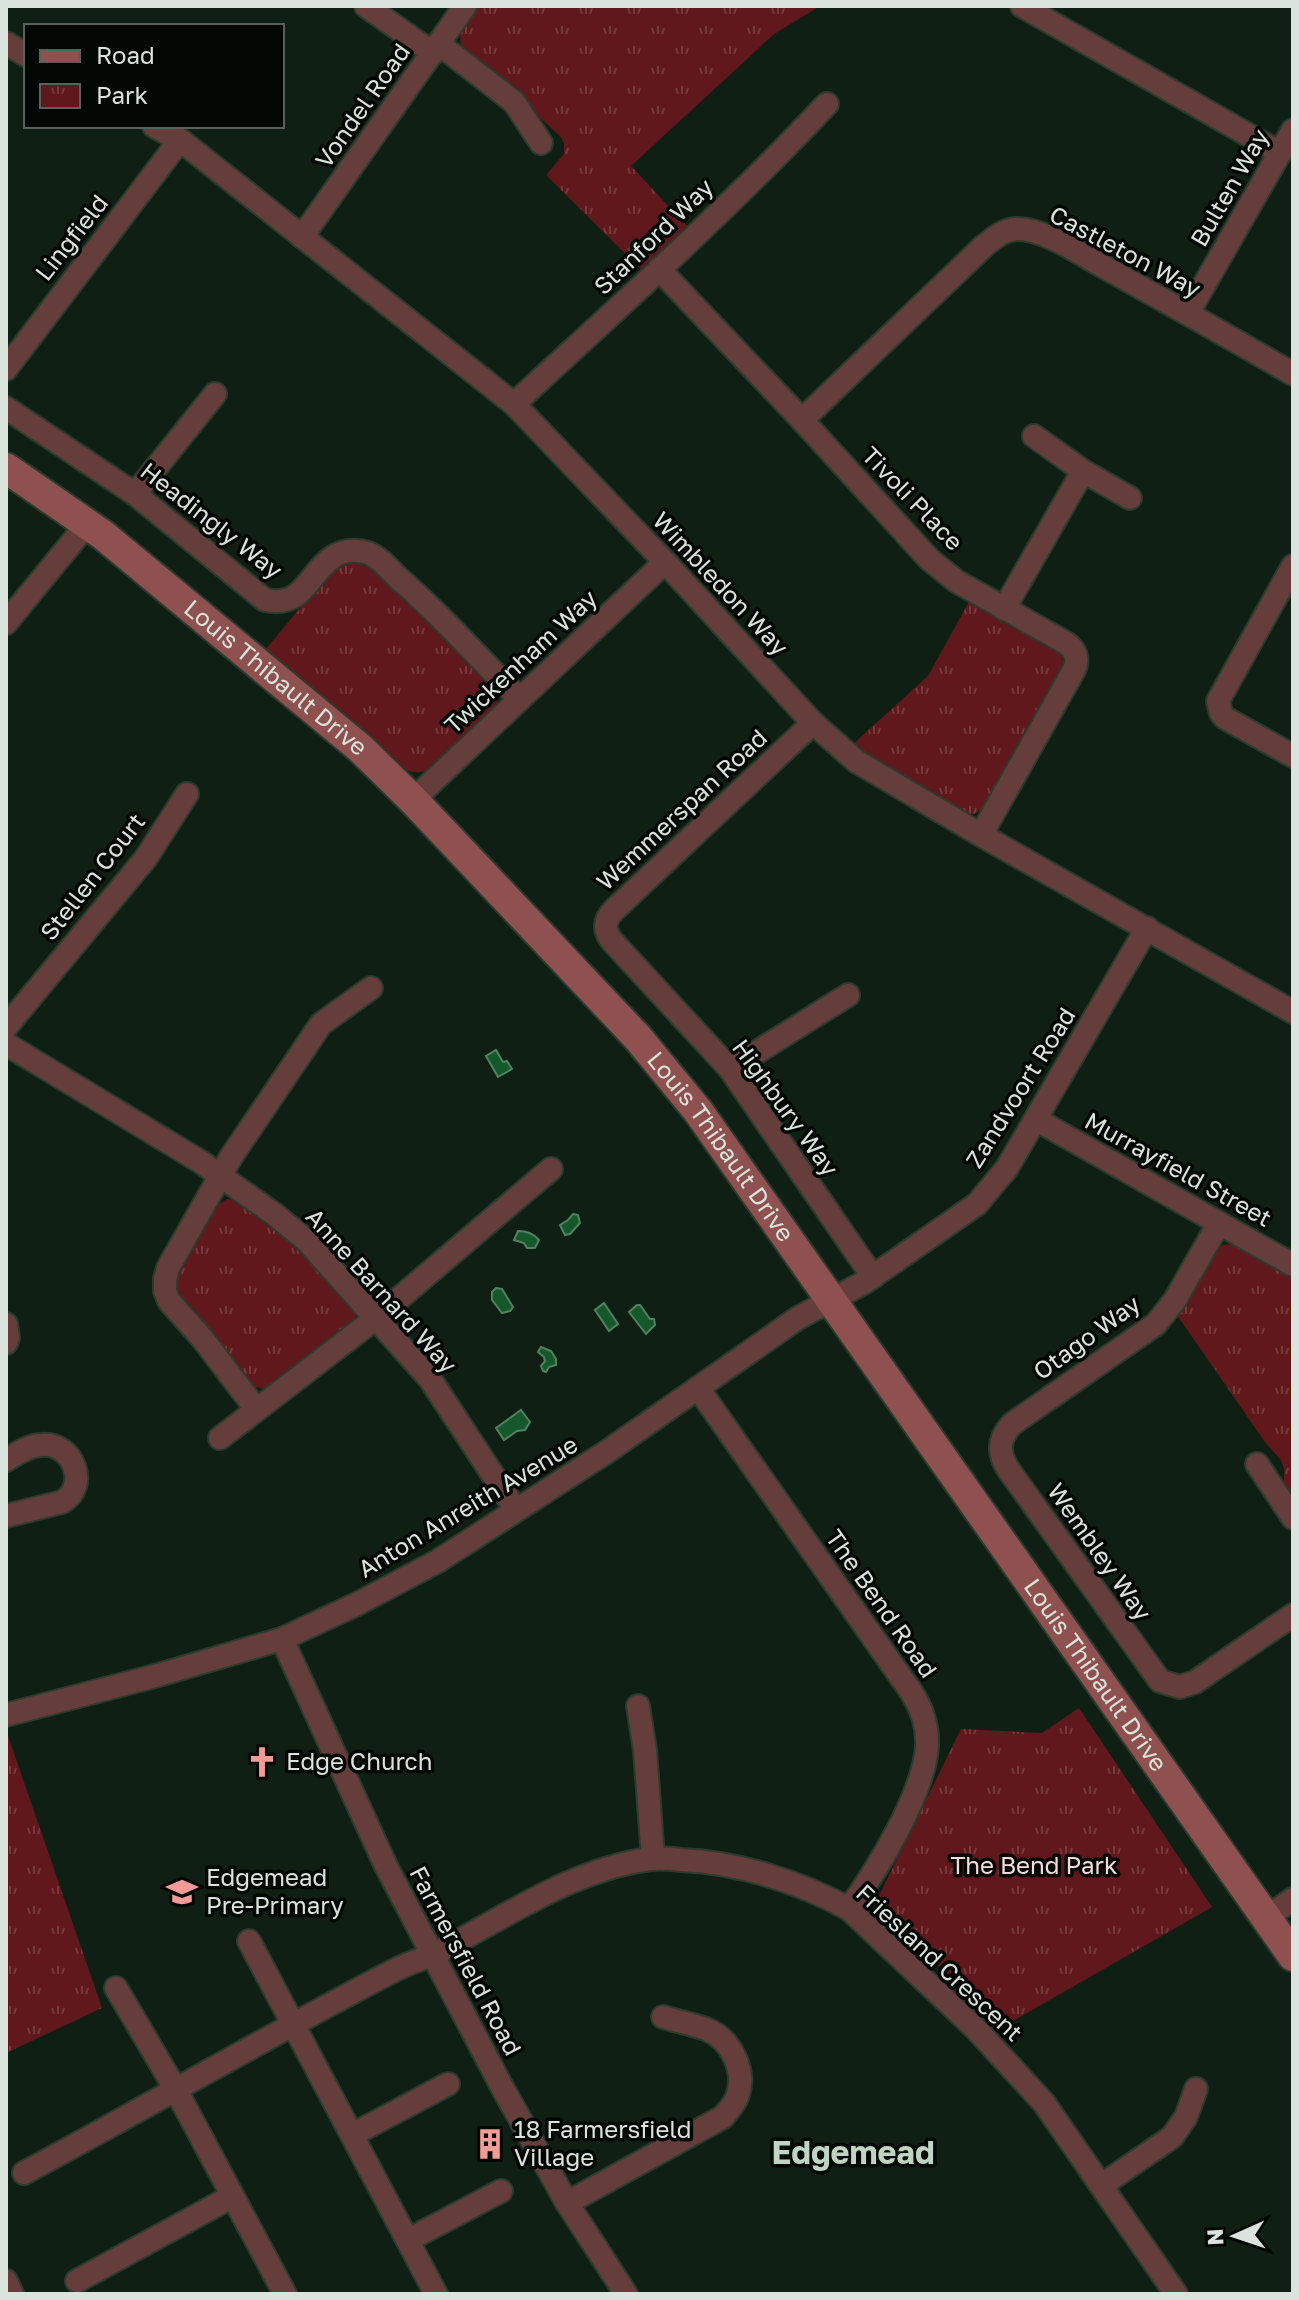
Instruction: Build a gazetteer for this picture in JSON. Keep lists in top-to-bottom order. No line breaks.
{"streets":{"street":["Vondel Road","Bulten Way","Stanford Way","Lingfield","Castleton Way","Tivoli Place","Headingly Way","Wimbledon Way","Twickenham Way","Louis Thibault Drive","Wemmerspan Road","Stellen Court","Zandvoort Road","Highbury Way","Murrayfield Street","Anne Barnard Way","Otago Way","Anton Anreith Avenue","Wembley Way","The Bend Road","Farmersfield Road","Friesland Crescent"]},"crossings":[["Vondel Road","Wimbledon Way"],["Bulten Way","Castleton Way"],["Stanford Way","Tivoli Place"],["Stanford Way","Wimbledon Way"],["Lingfield","Wimbledon Way"],["Castleton Way","Tivoli Place"],["Tivoli Place","Wimbledon Way"],["Headingly Way","Twickenham Way"],["Wimbledon Way","Twickenham Way"],["Wimbledon Way","Wemmerspan Road"],["Wimbledon Way","Zandvoort Road"],["Twickenham Way","Louis Thibault Drive"],["Louis Thibault Drive","Zandvoort Road"],["Louis Thibault Drive","Anton Anreith Avenue"],["Wemmerspan Road","Highbury Way"],["Zandvoort Road","Highbury Way"],["Zandvoort Road","Murrayfield Street"],["Zandvoort Road","Anton Anreith Avenue"],["Murrayfield Street","Otago Way"],["Anne Barnard Way","Anton Anreith Avenue"],["Otago Way","Wembley Way"],["Anton Anreith Avenue","The Bend Road"],["Anton Anreith Avenue","Farmersfield Road"],["The Bend Road","Friesland Crescent"],["Farmersfield Road","Friesland Crescent"]],"districts":["Edgemead"],"parks":["The Bend Park"],"places":{"church":["Edge Church"],"school or university":["Edgemead Pre-Primary"],"building":["18 Farmersfield Village"]},"legend":["Road","Park"],"north":"left"}
